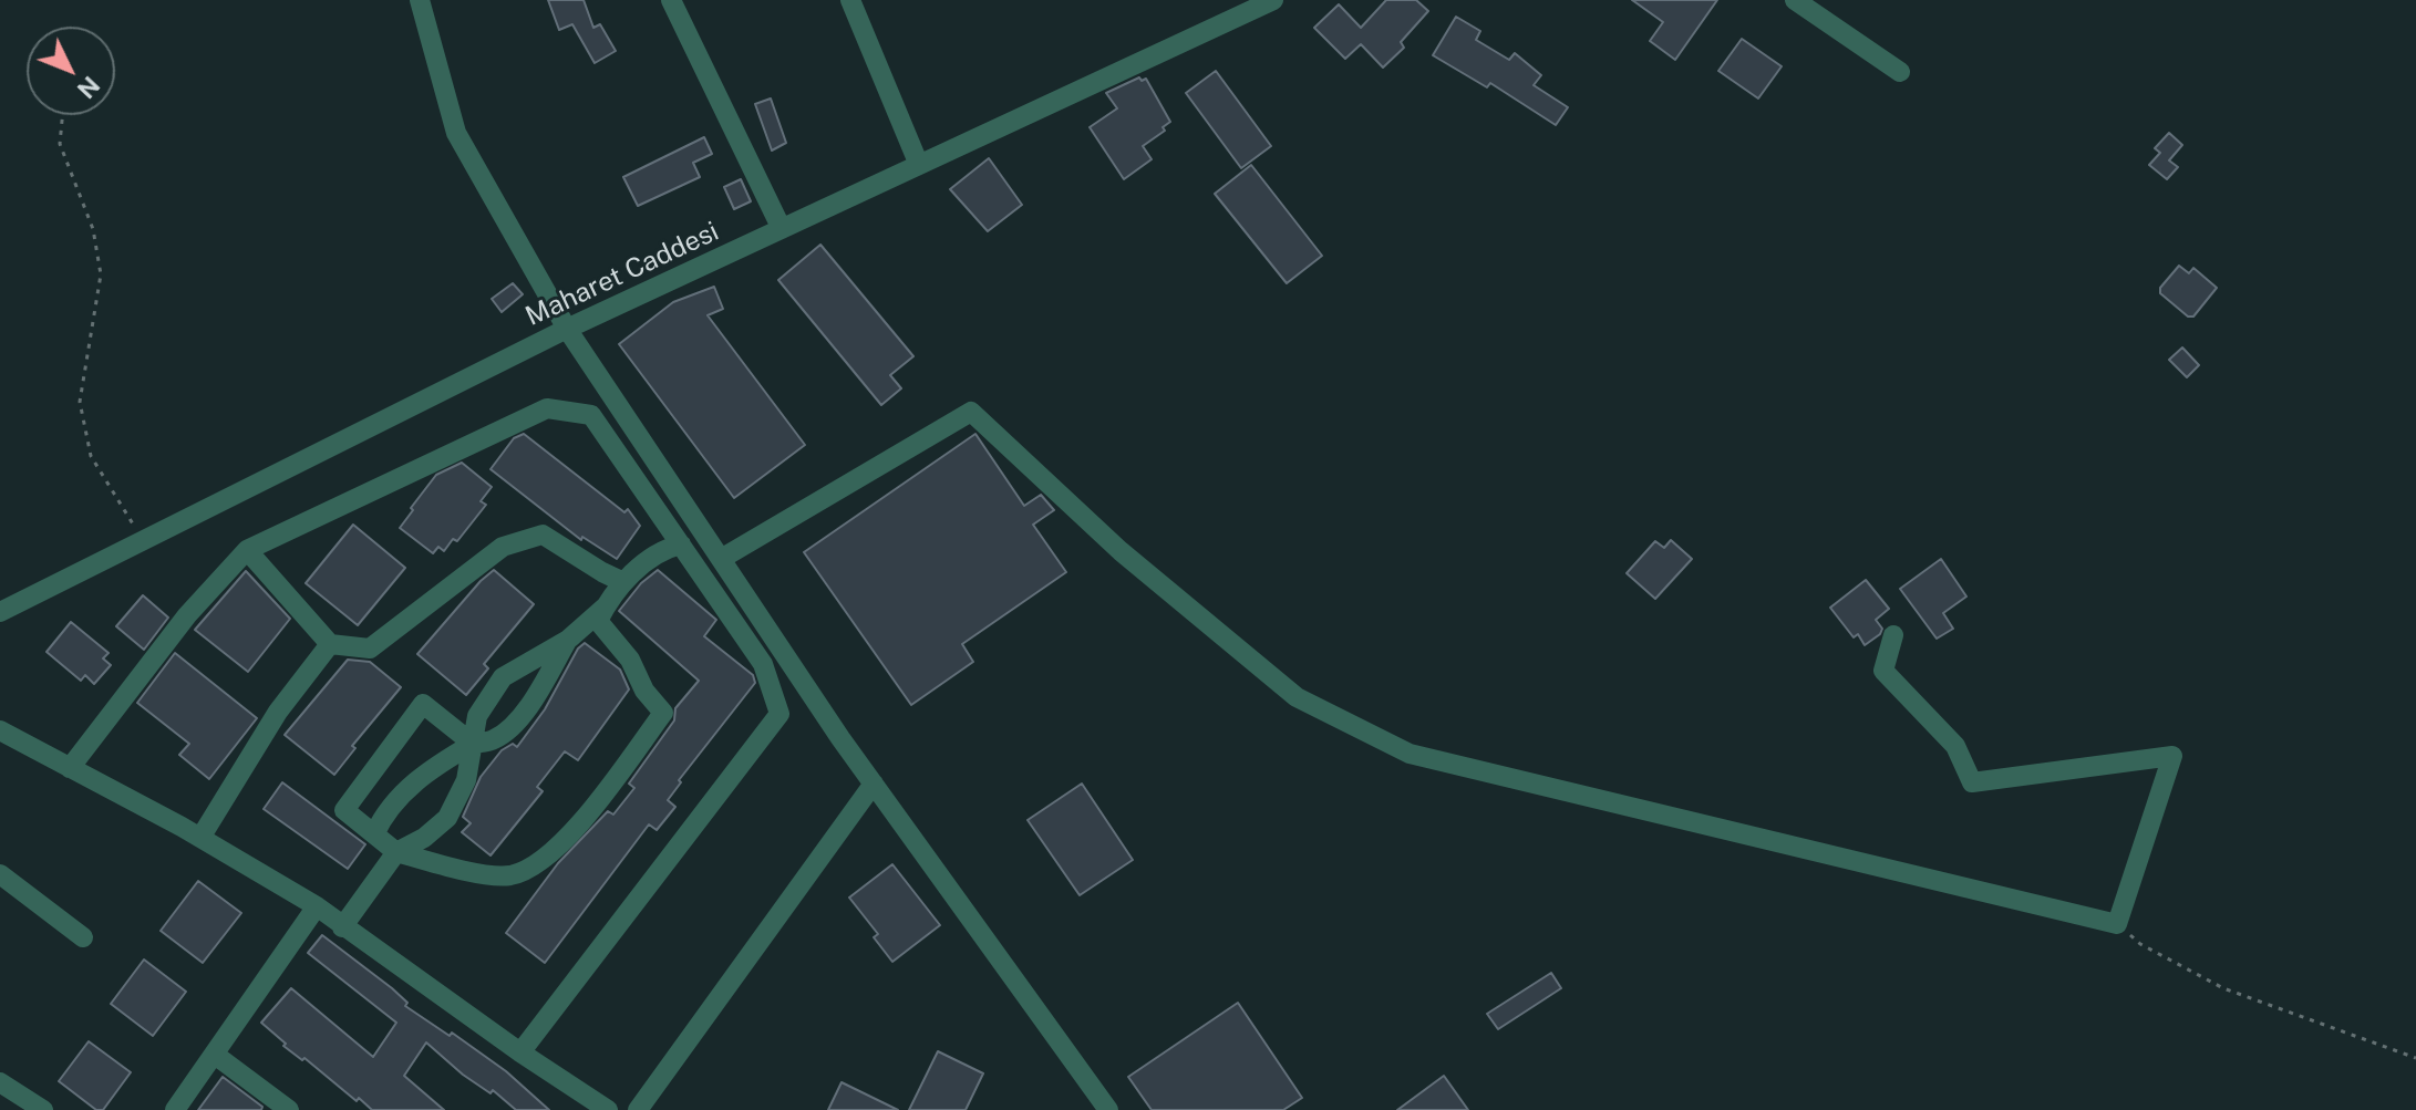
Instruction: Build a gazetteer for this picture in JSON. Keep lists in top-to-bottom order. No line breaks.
{"streets":{"street":["Maharet Caddesi"]},"north":"bottom right"}
